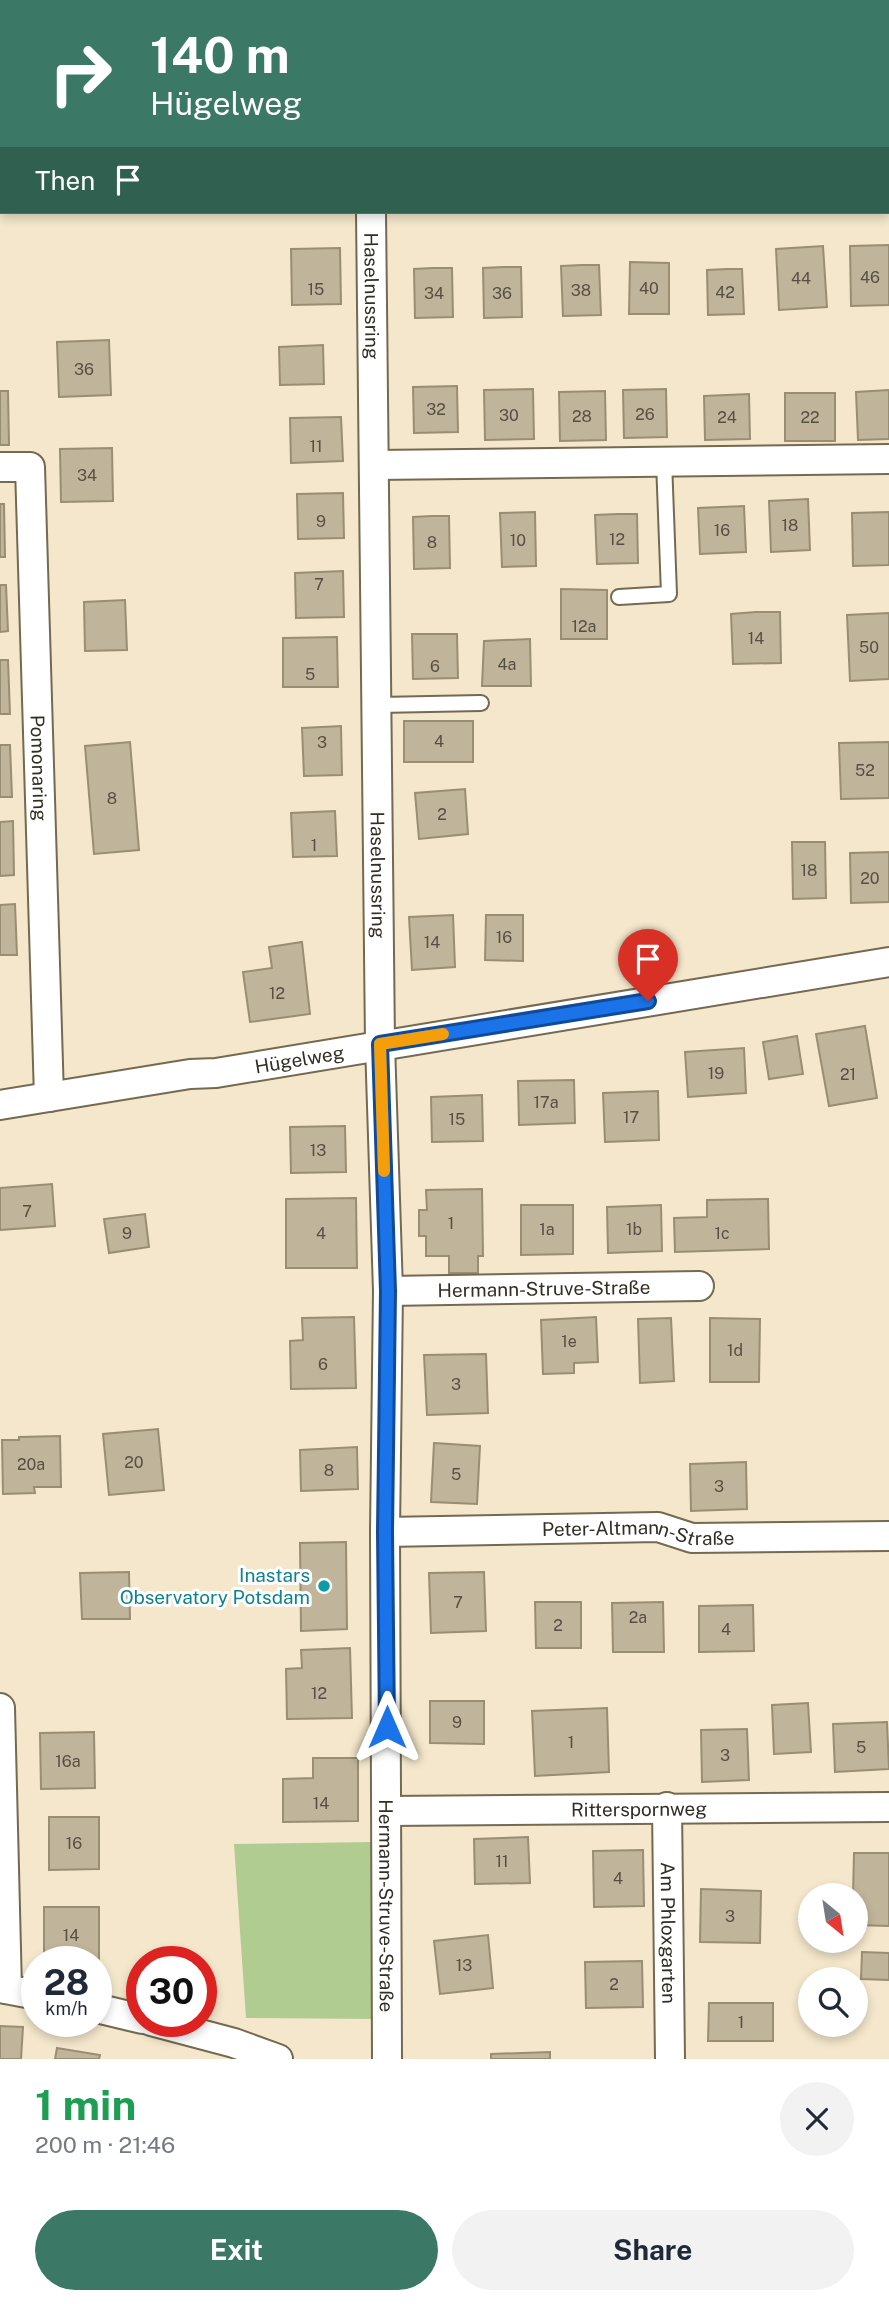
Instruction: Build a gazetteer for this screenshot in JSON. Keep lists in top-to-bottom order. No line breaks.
{"streets":{"street":["Haselnussring","Pomonaring","Hügelweg","Hermann-Struve-Straße","Peter-Altmann-Straße","Ritterspornweg","Am Phloxgarten"]},"crossings":[["Haselnussring","Hügelweg"],["Haselnussring","Hermann-Struve-Straße"],["Pomonaring","Hügelweg"],["Hügelweg","Hermann-Struve-Straße"],["Hermann-Struve-Straße","Peter-Altmann-Straße"],["Hermann-Struve-Straße","Ritterspornweg"],["Ritterspornweg","Am Phloxgarten"]],"places":["Inastars Observatory Potsdam"],"house_numbers":["46","44","40","15","38","42","34","36","36","32","26","30","28","24","22","11","34","9","18","16","12","10","8","7","12a","14","50","4a","6","5","4","3","52","8","2","1","18","20","16","14","12","19","21","17a","17","15","13","7","1","1a","1b","9","4","1c","1e","1d","6","3","20","20a","8","5","3","7","2a","2","4","12","9","1","5","3","16a","14","16","11","4","3","14","13","2","1"],"north":"bottom right","page":{"turn":["140 m","Hügelweg"],"then":"Then","speed":"28 km/h","limit":"30","heading":["1 min","200 m · 21:46"],"buttons":["Exit","Share"]}}
